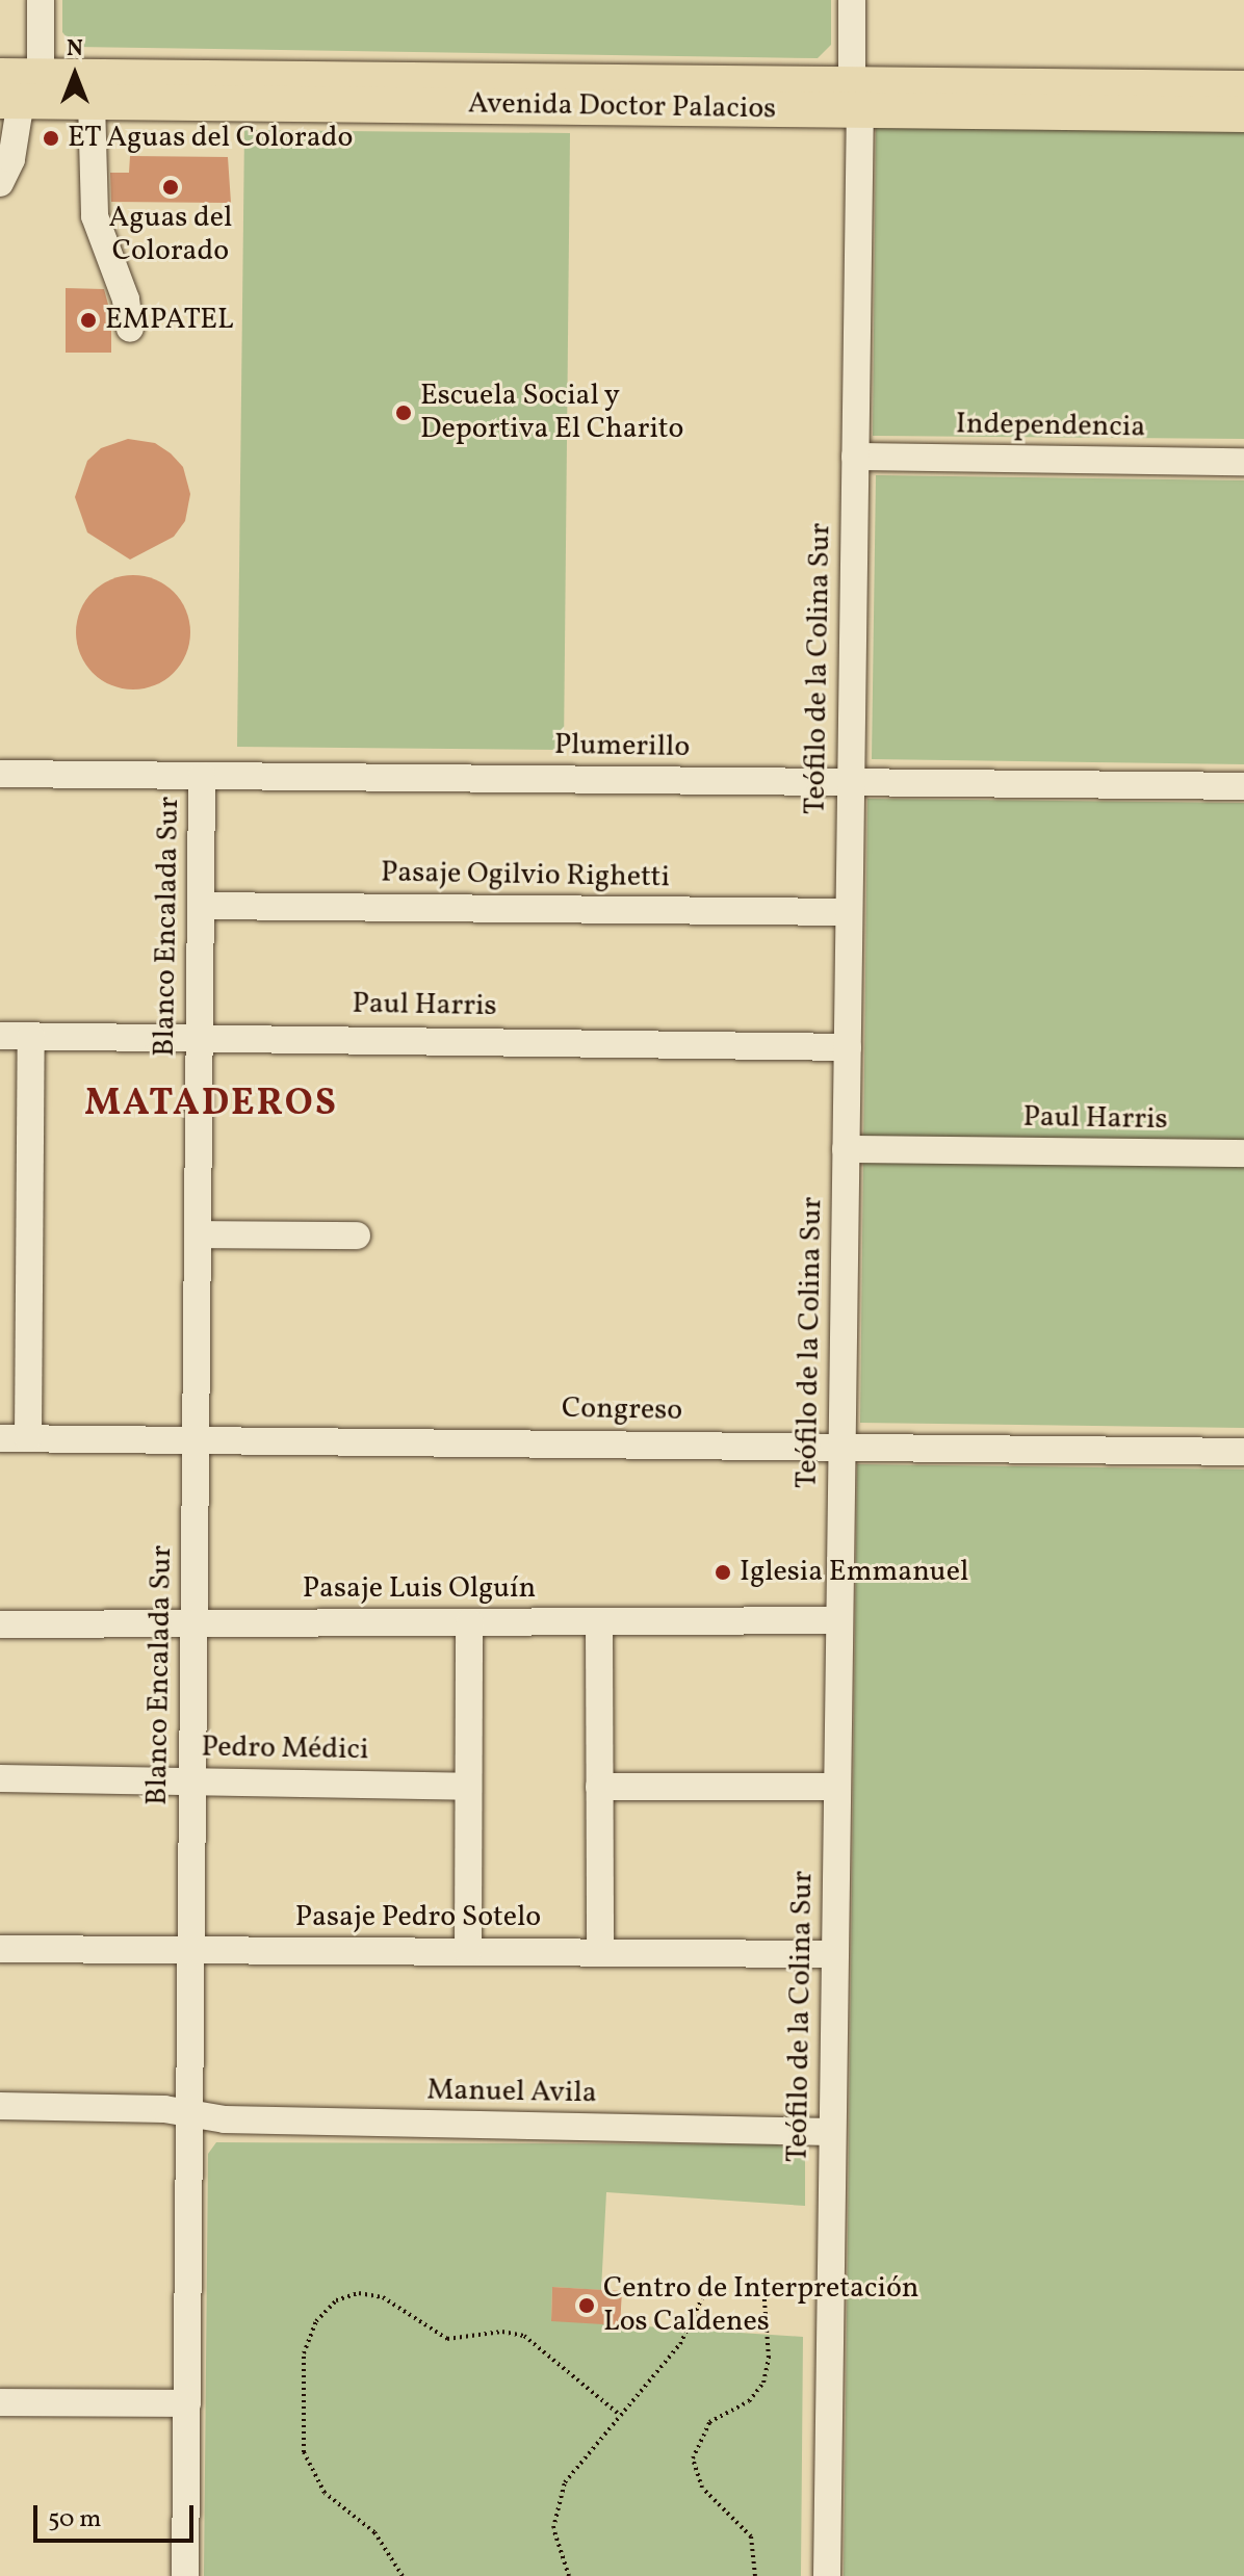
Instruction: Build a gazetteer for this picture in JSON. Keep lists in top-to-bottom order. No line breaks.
{"streets":{"main road":["Avenida Doctor Palacios"],"street":["Independencia","Teófilo de la Colina Sur","Plumerillo","Pasaje Ogilvio Righetti","Blanco Encalada Sur","Paul Harris","Congreso","Pasaje Luis Olguín","Pedro Médici","Pasaje Pedro Sotelo","Manuel Avila"]},"crossings":[["Avenida Doctor Palacios","Teófilo de la Colina Sur"],["Independencia","Teófilo de la Colina Sur"],["Teófilo de la Colina Sur","Plumerillo"],["Teófilo de la Colina Sur","Pasaje Ogilvio Righetti"],["Teófilo de la Colina Sur","Paul Harris"],["Teófilo de la Colina Sur","Congreso"],["Teófilo de la Colina Sur","Pasaje Luis Olguín"],["Teófilo de la Colina Sur","Pasaje Pedro Sotelo"],["Teófilo de la Colina Sur","Manuel Avila"],["Plumerillo","Blanco Encalada Sur"],["Pasaje Ogilvio Righetti","Blanco Encalada Sur"],["Blanco Encalada Sur","Paul Harris"],["Blanco Encalada Sur","Congreso"],["Blanco Encalada Sur","Pasaje Luis Olguín"],["Blanco Encalada Sur","Pedro Médici"],["Blanco Encalada Sur","Pasaje Pedro Sotelo"],["Blanco Encalada Sur","Manuel Avila"]],"districts":["MATADEROS"],"places":["ET Aguas del Colorado","Aguas del Colorado","EMPATEL","Escuela Social y Deportiva El Charito","Iglesia Emmanuel","Centro de Interpretación Los Caldenes"],"scale_bar":"50 m","north":"top"}
